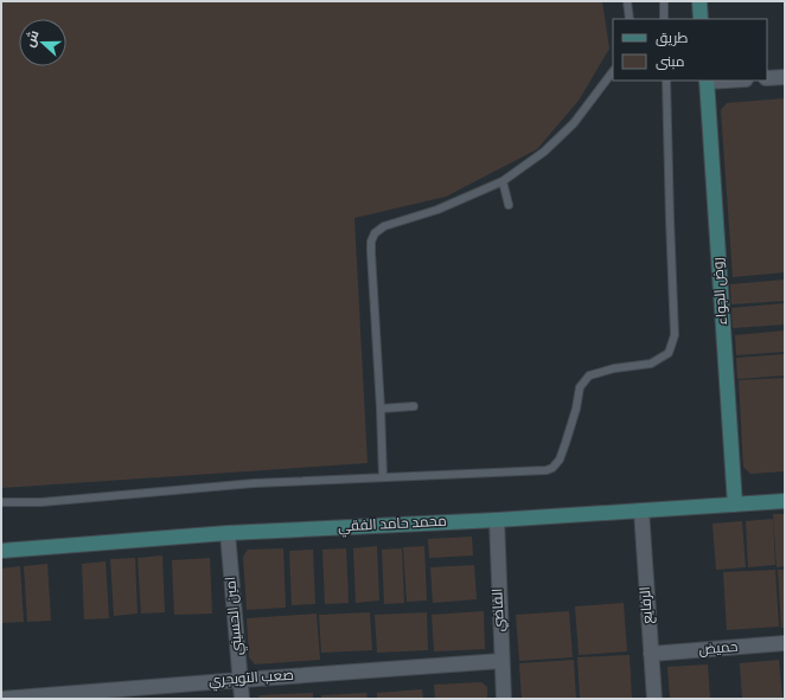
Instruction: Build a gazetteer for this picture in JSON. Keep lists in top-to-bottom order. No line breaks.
{"streets":{"street":["روض الجواء","محمد حامد الفقي","الرفايع","القاضي","امين الحسيني","حميض","صعب التويجري"]},"crossings":[["روض الجواء","محمد حامد الفقي"],["محمد حامد الفقي","الرفايع"],["محمد حامد الفقي","القاضي"],["محمد حامد الفقي","امين الحسيني"],["الرفايع","حميض"],["القاضي","صعب التويجري"],["امين الحسيني","صعب التويجري"]],"legend":["طريق","مبنى"],"north":"left"}
